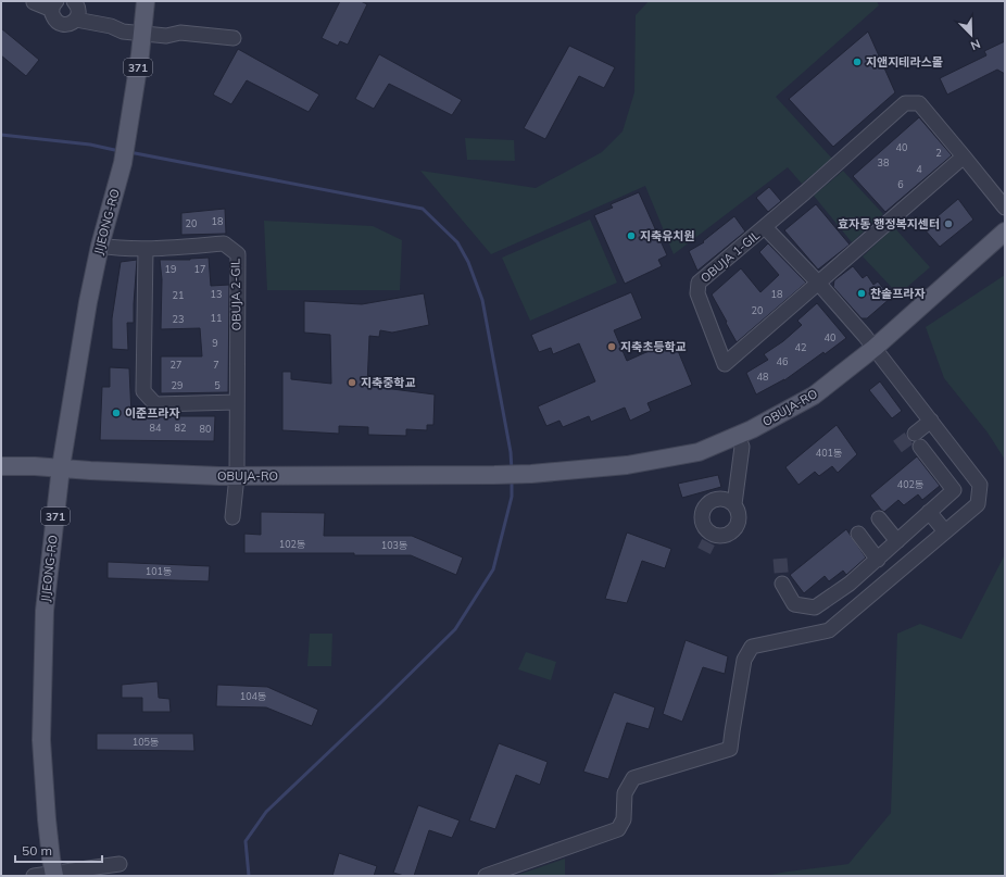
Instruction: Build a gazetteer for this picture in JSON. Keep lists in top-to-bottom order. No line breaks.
{"streets":{"main road":["371","JIJEONG-RO","OBUJA-RO"],"street":["OBUJA 1-GIL","OBUJA 2-GIL"]},"crossings":[["371","JIJEONG-RO"],["JIJEONG-RO","OBUJA 2-GIL"],["JIJEONG-RO","OBUJA-RO"],["OBUJA 2-GIL","OBUJA-RO"]],"places":["지앤지테라스몰","효자동 행정복지센터","지축유치원","찬솔프라자","지축초등학교","지축중학교","이준프라자"],"house_numbers":["40","2","38","4","6","18","20","19","17","13","18","21","20","11","23","40","9","42","46","27","7","48","29","5","84","82","80","401동","402동","102동","103동","101동","104동","105동"],"scale_bar":"50 m","north":"bottom right"}
